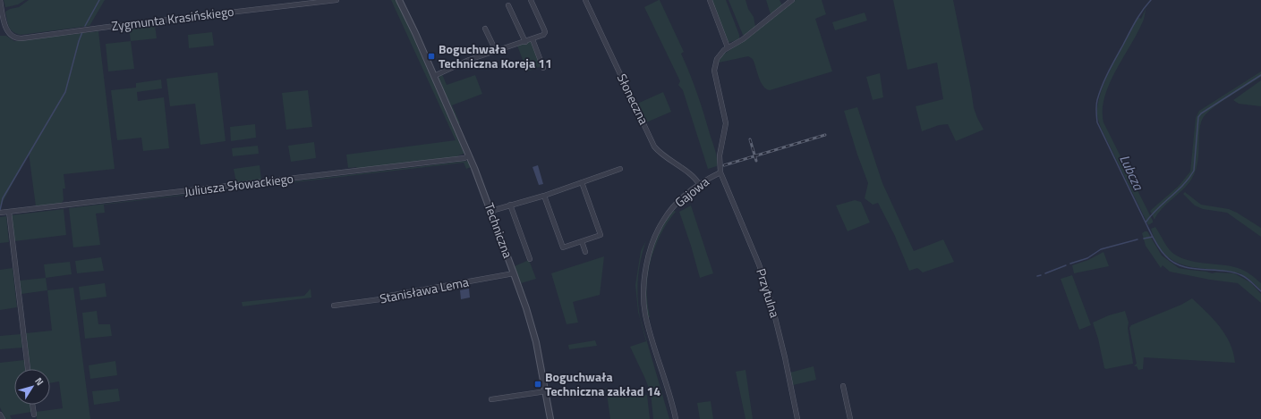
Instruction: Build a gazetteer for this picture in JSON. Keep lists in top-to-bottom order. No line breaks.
{"streets":{"street":["Zygmunta Krasińskiego","Słoneczna","Juliusza Słowackiego","Gajowa","Techniczna","Stanisława Lema","Przytulna"]},"crossings":[["Słoneczna","Gajowa"],["Juliusza Słowackiego","Techniczna"],["Gajowa","Przytulna"],["Techniczna","Stanisława Lema"]],"water":["Lubcza"],"places":{"transit":["Boguchwała Techniczna Koreja 11","Boguchwała Techniczna zakład 14"]},"north":"top right"}
